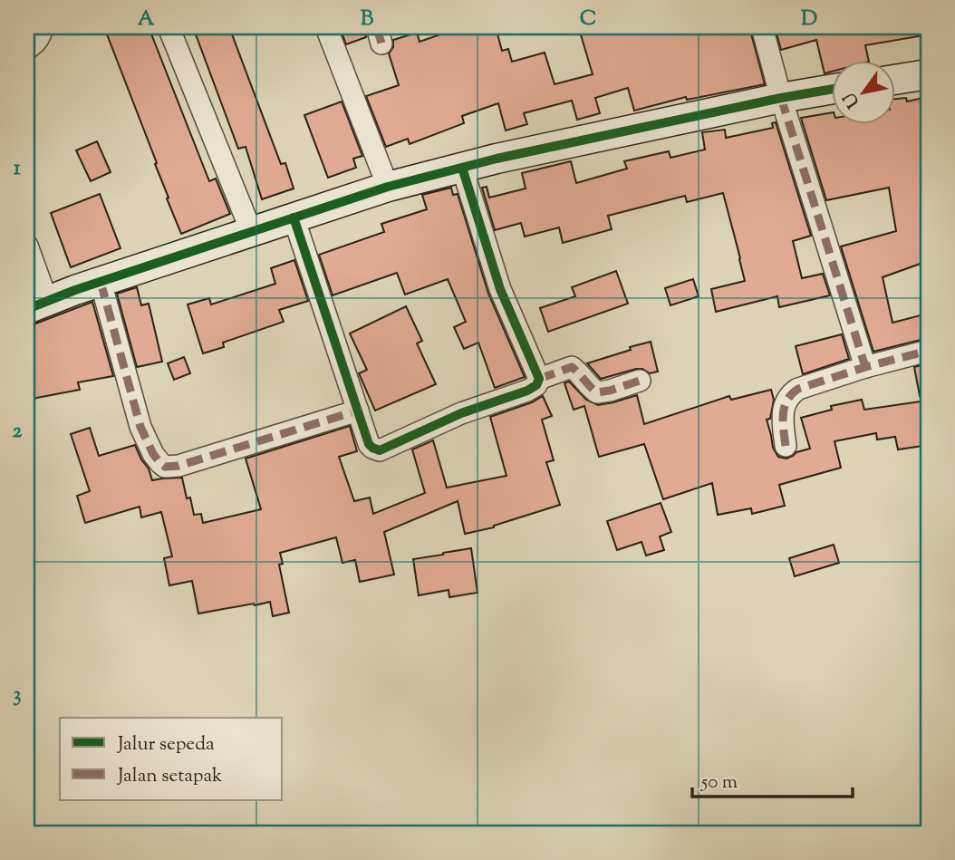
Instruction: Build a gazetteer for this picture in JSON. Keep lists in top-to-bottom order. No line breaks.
{"legend":["Jalur sepeda","Jalan setapak"],"scale_bar":"50 m","north":"bottom left","grid":{"columns":["A","B","C","D"],"rows":["1","2","3"]}}
